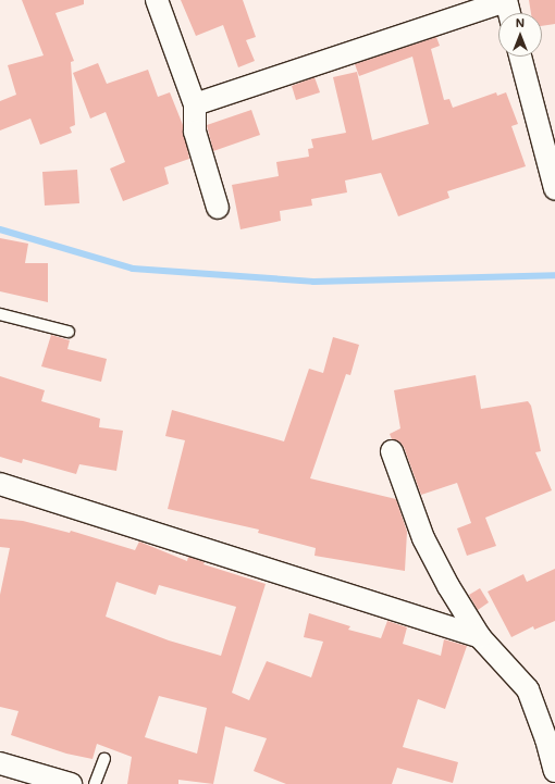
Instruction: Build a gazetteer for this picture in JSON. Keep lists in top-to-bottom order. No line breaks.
{"north":"top"}
